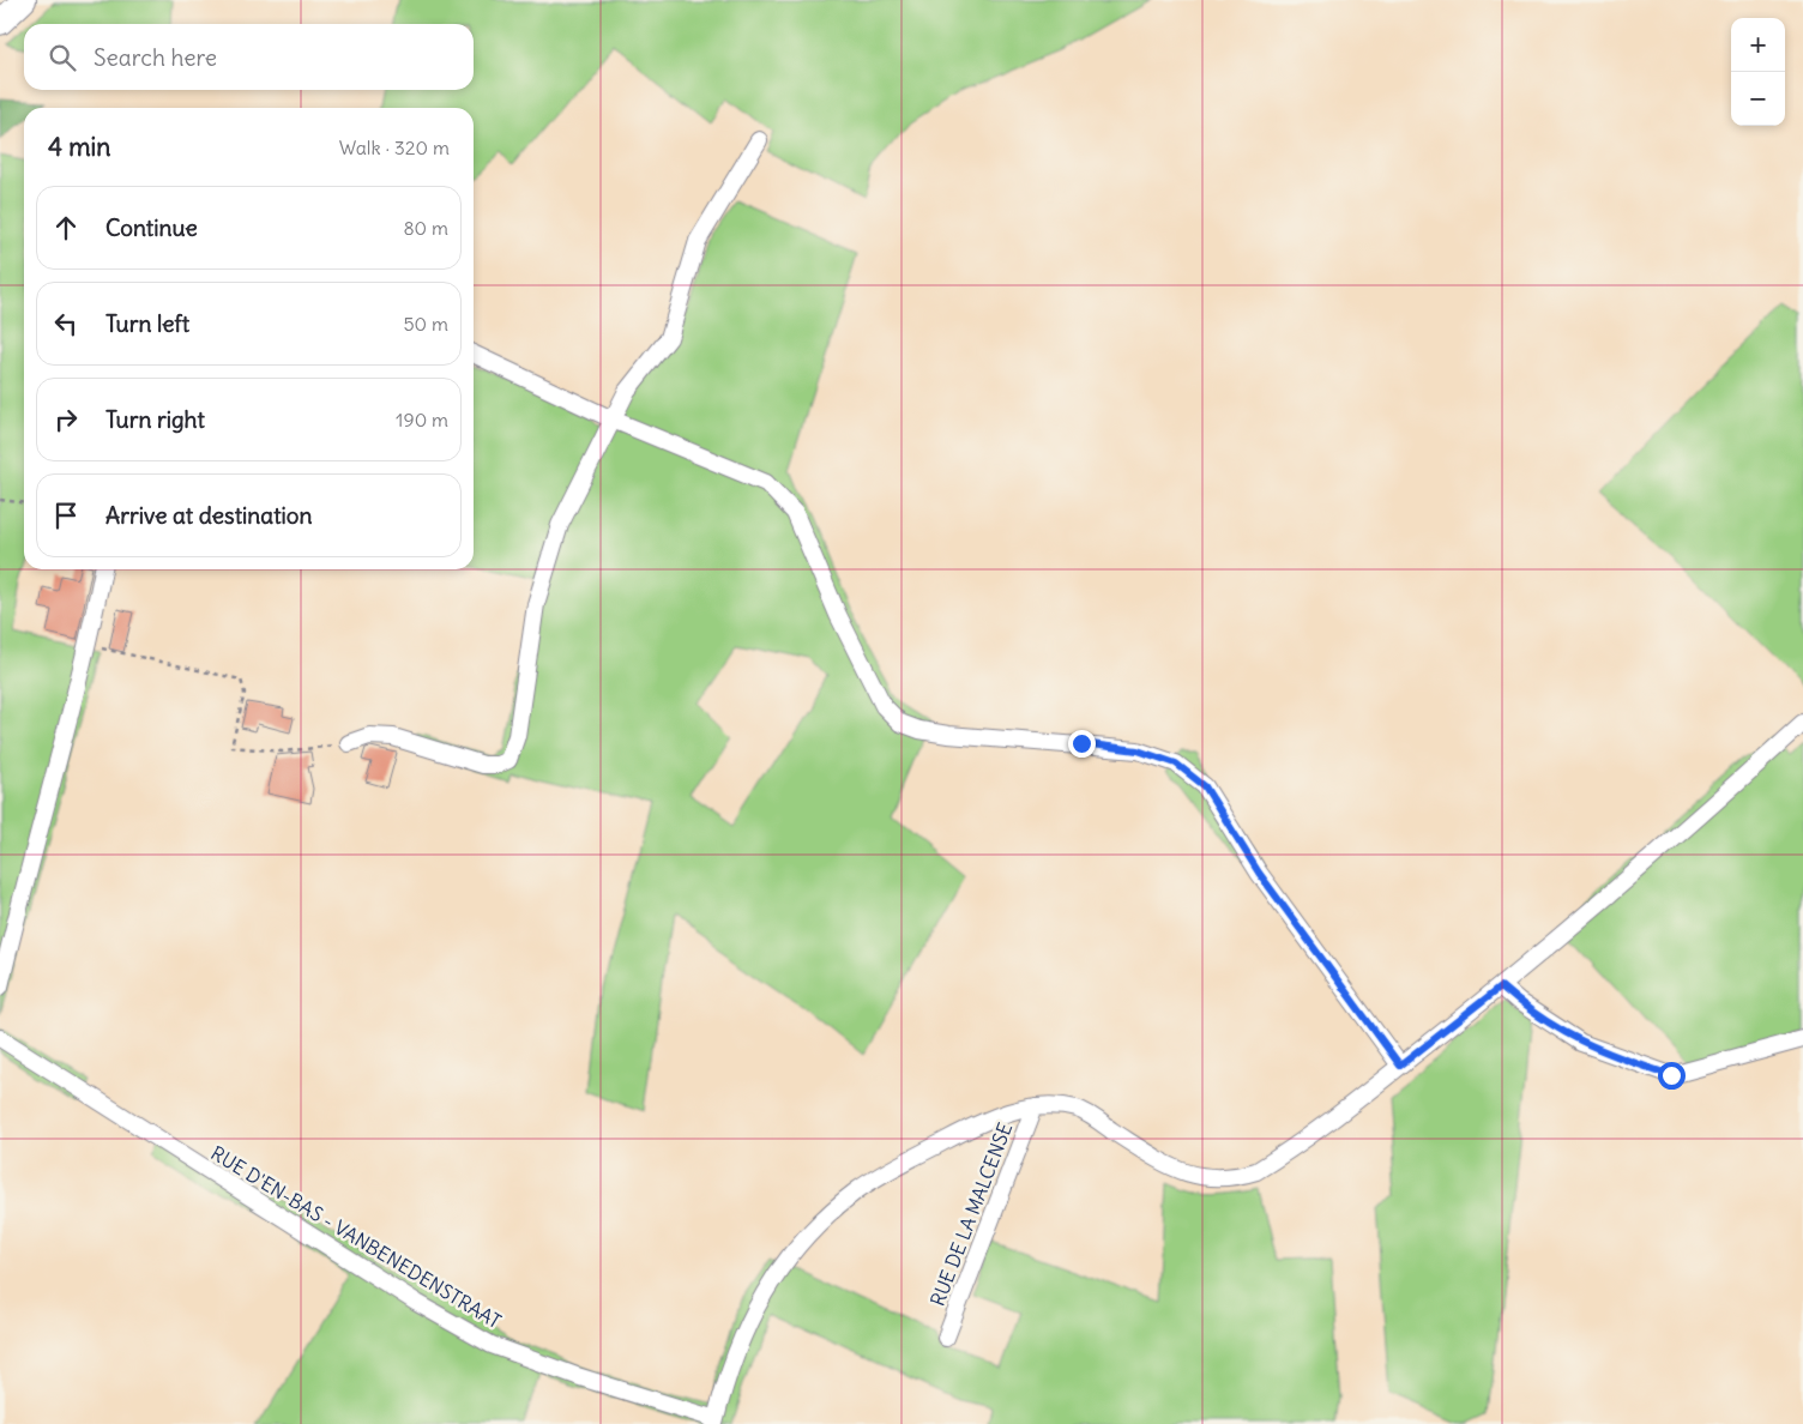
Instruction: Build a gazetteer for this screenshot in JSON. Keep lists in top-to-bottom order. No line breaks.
{"streets":{"street":["RUE DE LA MALCENSE","RUE D'EN-BAS - VANBENEDENSTRAAT"]},"page":{"map_buttons":["+","−"],"search":"Search here","heading":["4 min","Walk · 320 m"],"list":[["Continue","80 m"],["Turn left","50 m"],["Turn right","190 m"],"Arrive at destination"]}}
